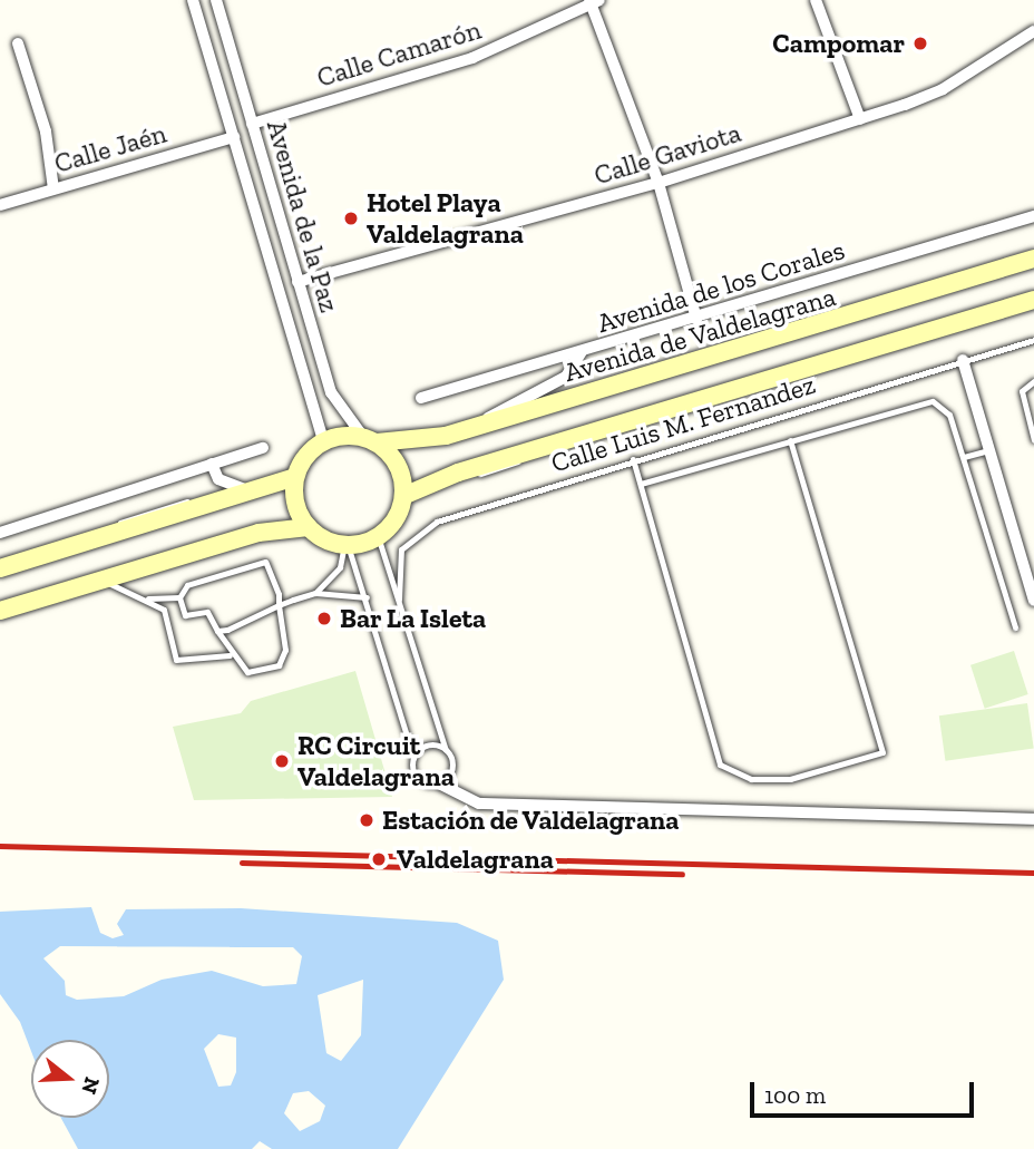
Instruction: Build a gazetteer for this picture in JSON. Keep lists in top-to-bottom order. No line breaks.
{"streets":{"main road":["Avenida de Valdelagrana"],"street":["Calle Camarón","Calle Jaén","Calle Gaviota","Avenida de la Paz","Avenida de los Corales"],"lane":["Calle Luis M. Fernandez"]},"crossings":[["Calle Camarón","Avenida de la Paz"],["Calle Jaén","Avenida de la Paz"],["Calle Gaviota","Avenida de la Paz"],["Avenida de la Paz","Avenida de Valdelagrana"]],"places":["Campomar","Hotel Playa Valdelagrana","Bar La Isleta","RC Circuit Valdelagrana","Estación de Valdelagrana","Valdelagrana"],"scale_bar":"100 m","north":"right"}
